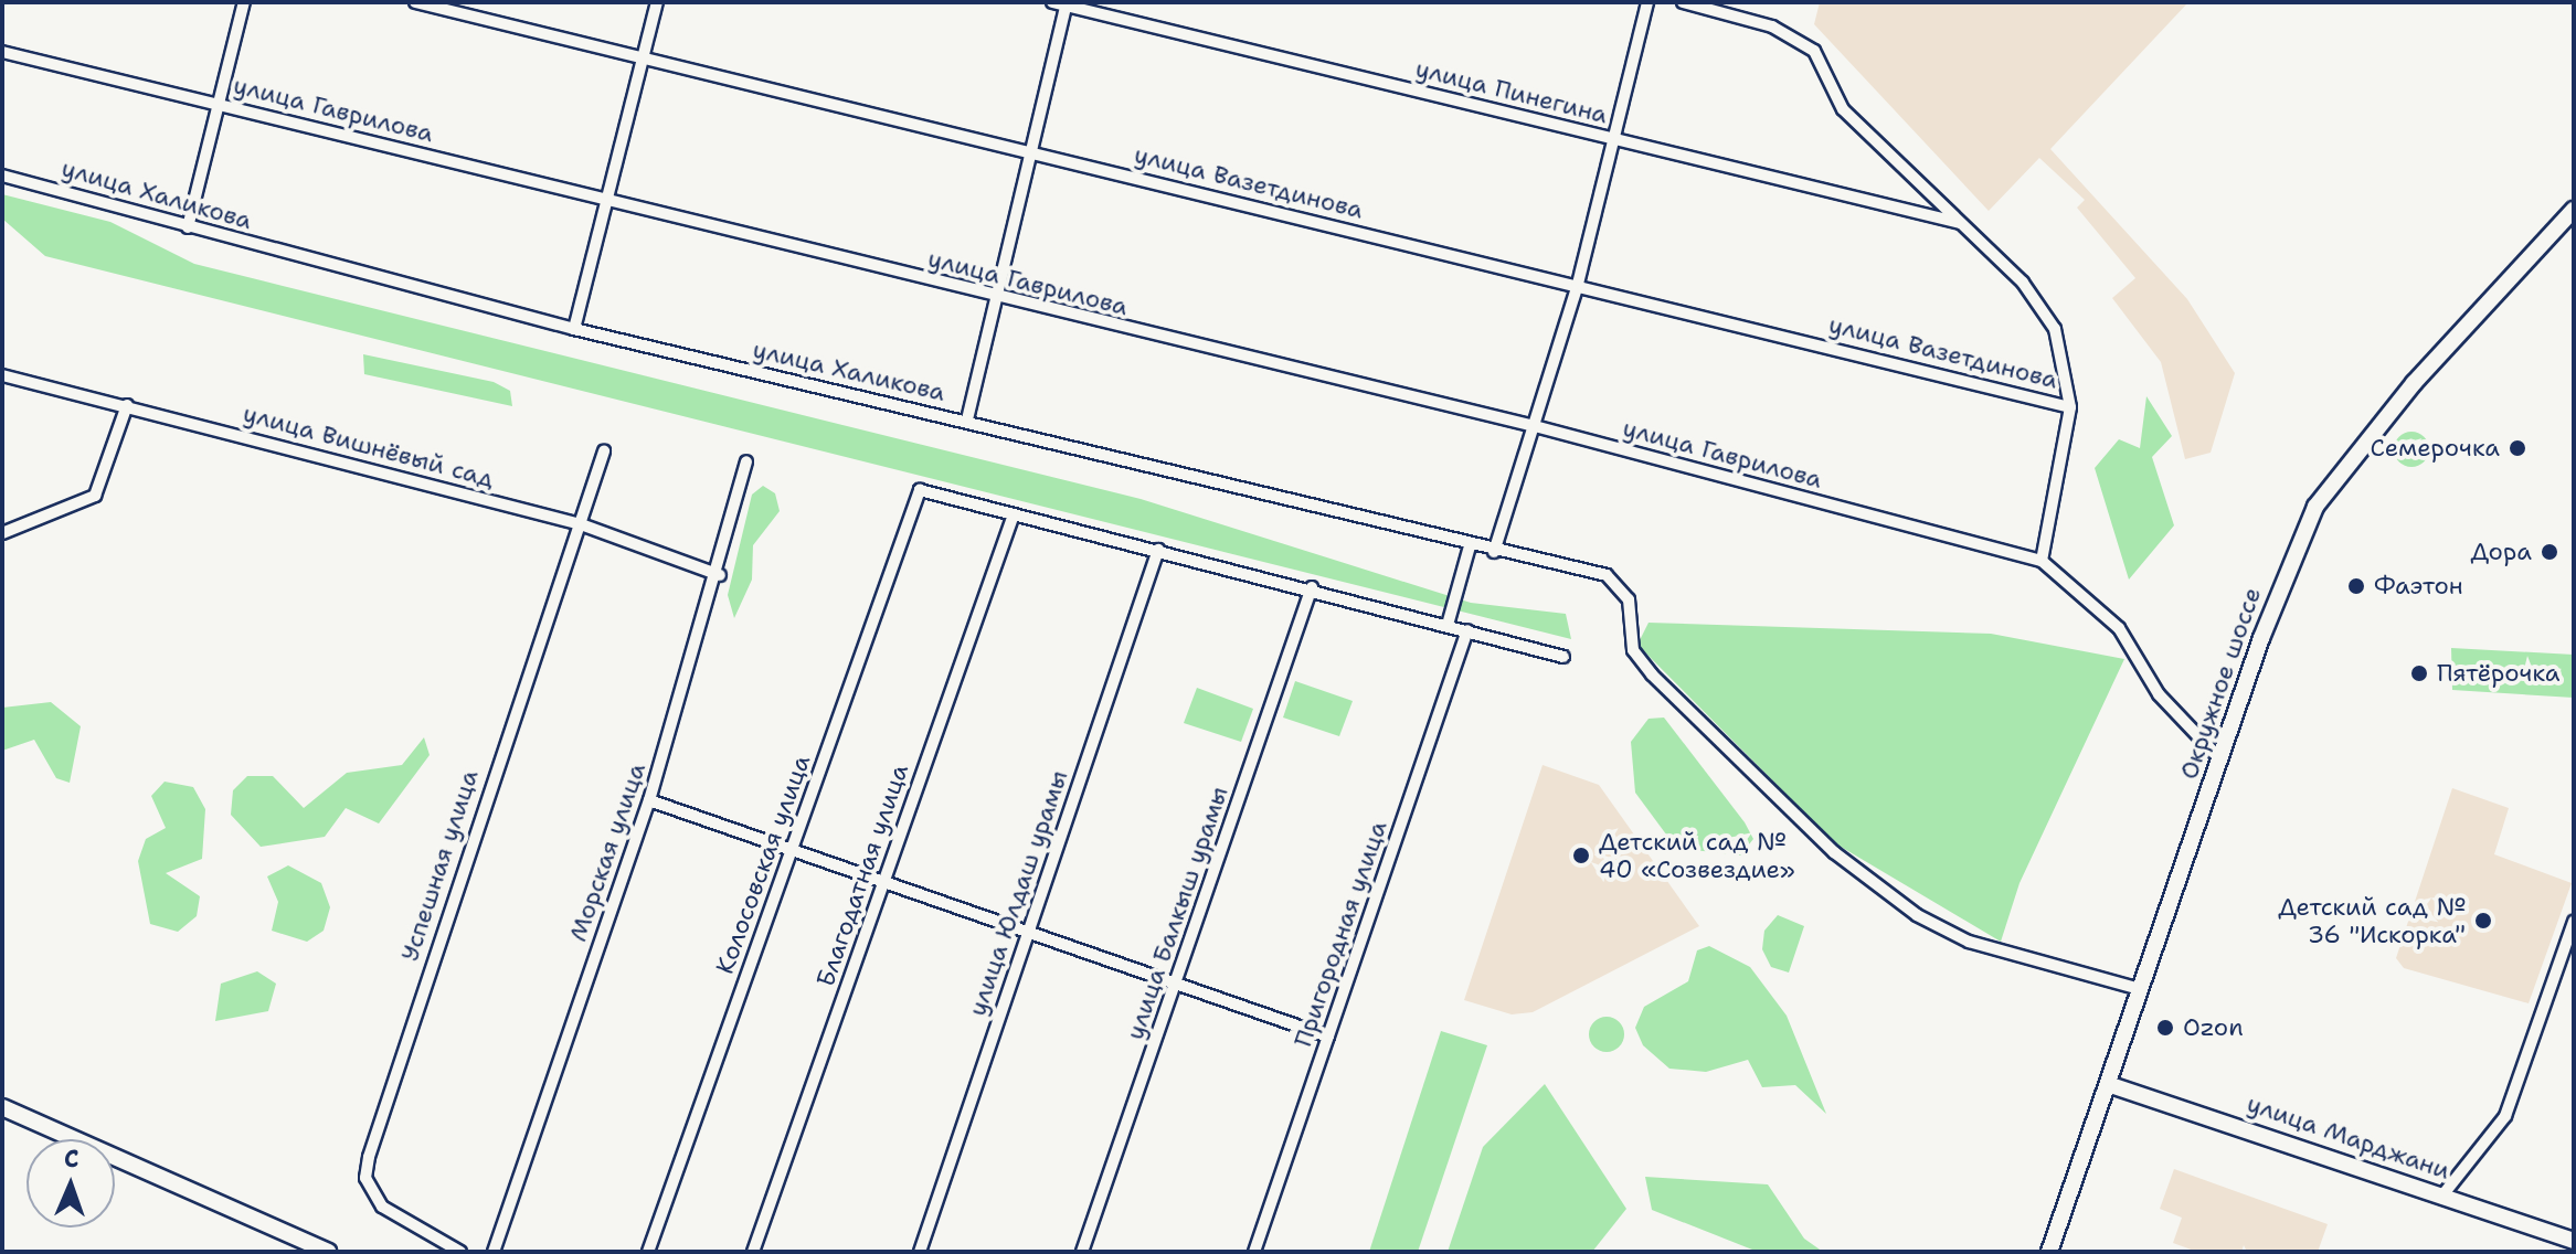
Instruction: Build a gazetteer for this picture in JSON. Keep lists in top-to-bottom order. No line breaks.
{"streets":{"street":["улица Пинегина","улица Гаврилова","улица Вазетдинова","улица Халикова","улица Вишнёвый сад","Окружное шоссе","Морская улица","Колосовская улица","Успешная улица","Благодатная улица","улица Юлдаш урамы","улица Балкыш урамы","Пригородная улица","улица Марджани"]},"crossings":[["улица Халикова","Окружное шоссе"],["улица Вишнёвый сад","Морская улица"],["улица Вишнёвый сад","Успешная улица"],["Окружное шоссе","улица Марджани"],["Колосовская улица","Благодатная улица"]],"places":["Семерочка","Дора","Фаэтон","Пятёрочка","Детский сад № 40 «Созвездие»","Детский сад № 36 \"Искорка\"","Ozon"],"north":"top"}
